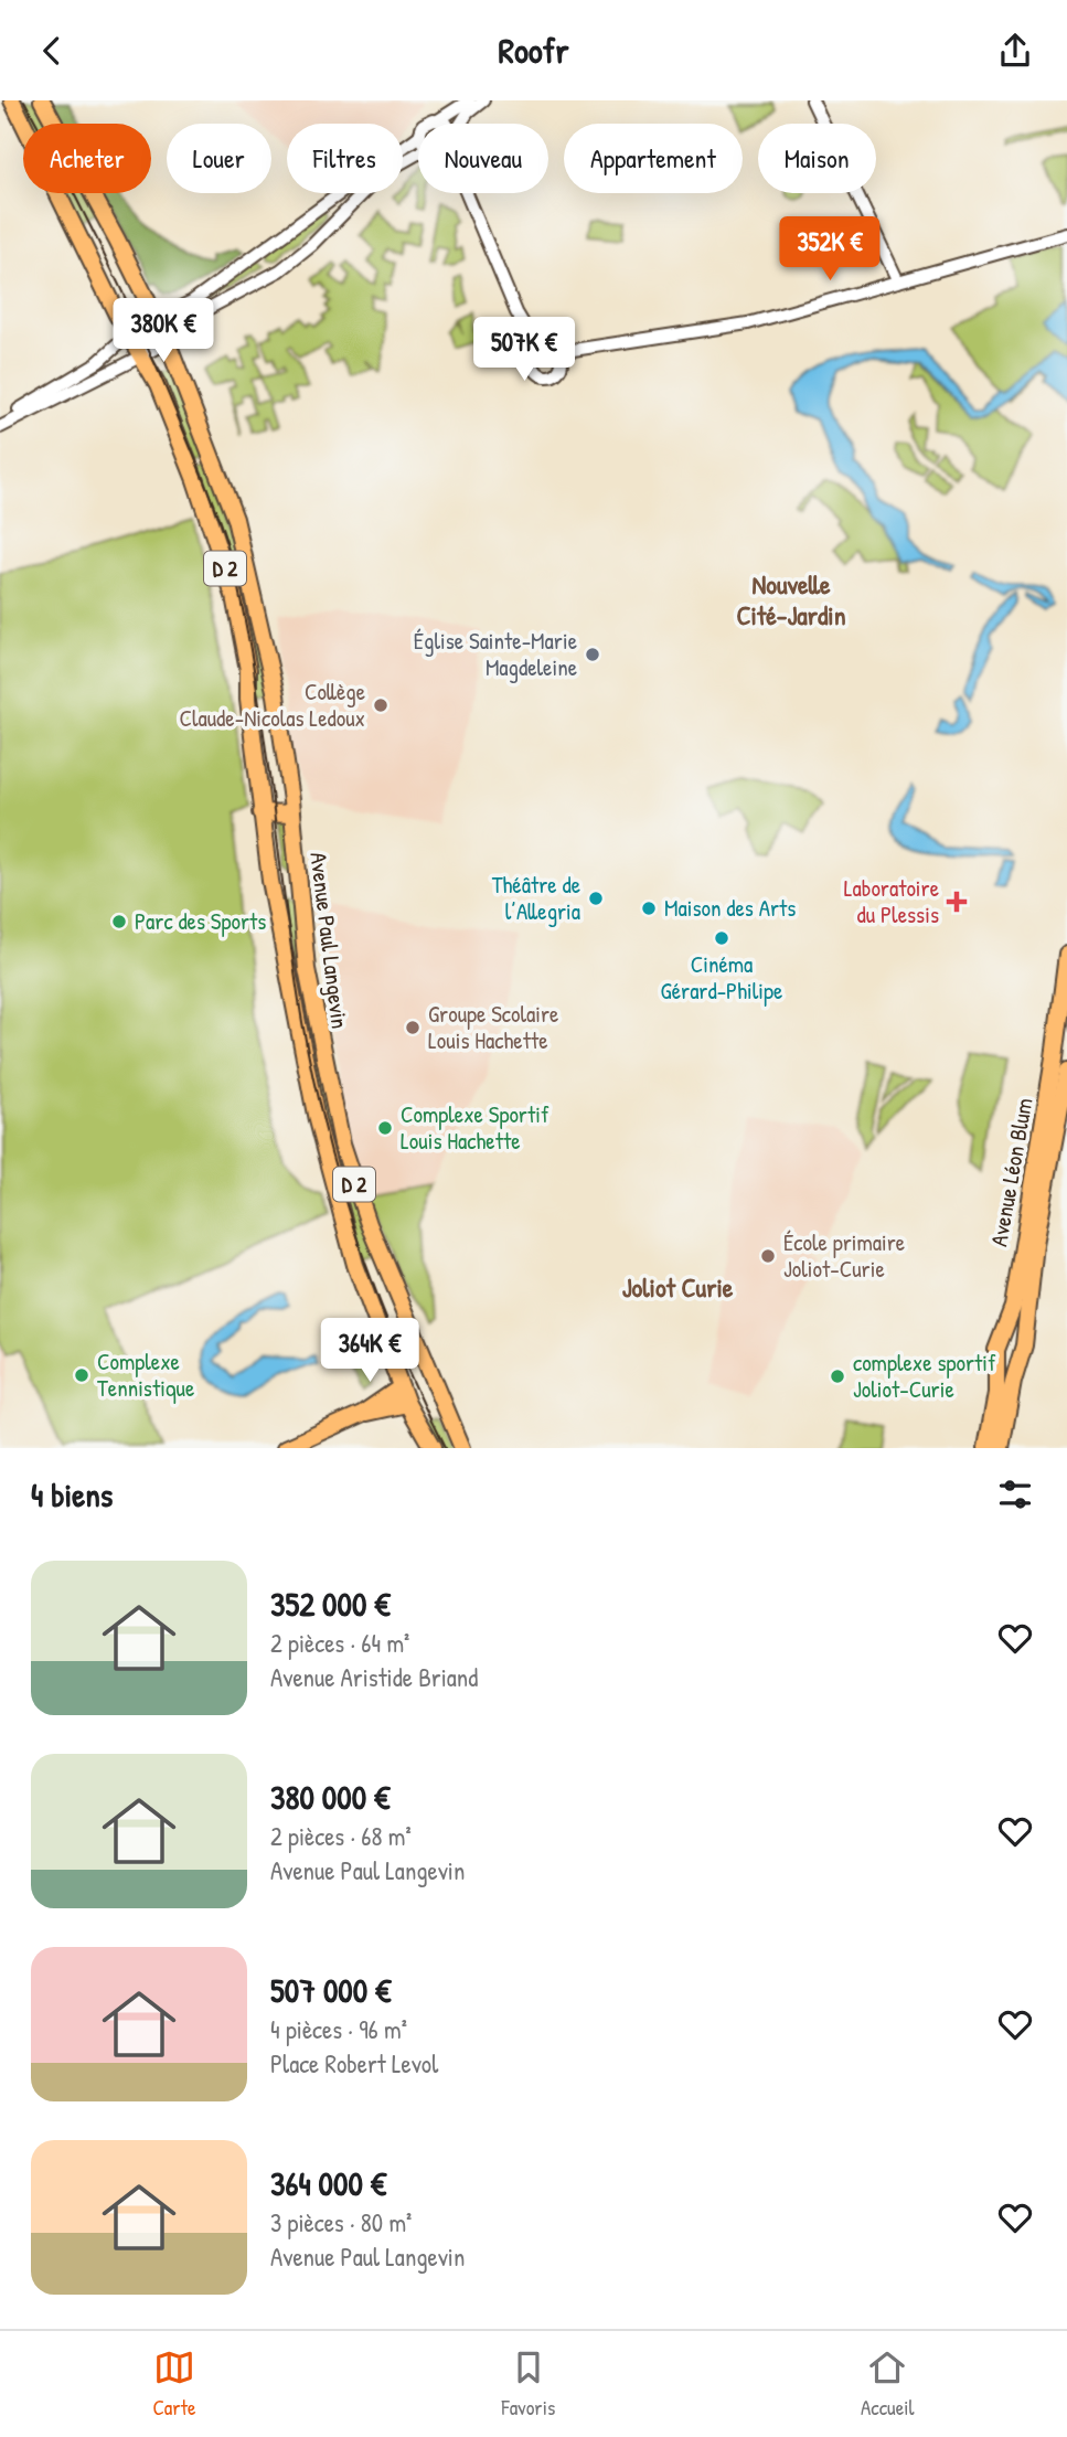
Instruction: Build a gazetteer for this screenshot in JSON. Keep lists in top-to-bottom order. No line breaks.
{"streets":{"main road":["D 2","Avenue Paul Langevin","Avenue Léon Blum"]},"districts":["Nouvelle Cité-Jardin","Joliot Curie"],"places":{"other":["Église Sainte-Marie Magdeleine","Collège Claude-Nicolas Ledoux","Théâtre de l’Allegria","Maison des Arts","Parc des Sports","Cinéma Gérard-Philipe","Groupe Scolaire Louis Hachette","Complexe Sportif Louis Hachette","École primaire Joliot-Curie","Complexe Tennistique","complexe sportif Joliot-Curie"],"health":["Laboratoire du Plessis"]},"page":{"header":"Roofr","chip":["Acheter","Louer","Filtres","Nouveau","Appartement","Maison"],"price":["352K €","380K €","507K €","364K €"],"heading":"4 biens","list":[{"name":"352 000 €","note":"2 pièces · 64 m² · Avenue Aristide Briand"},{"name":"380 000 €","note":"2 pièces · 68 m² · Avenue Paul Langevin"},{"name":"507 000 €","note":"4 pièces · 96 m² · Place Robert Levol"},{"name":"364 000 €","note":"3 pièces · 80 m² · Avenue Paul Langevin"}],"tabs":["Carte","Favoris","Accueil"]}}
